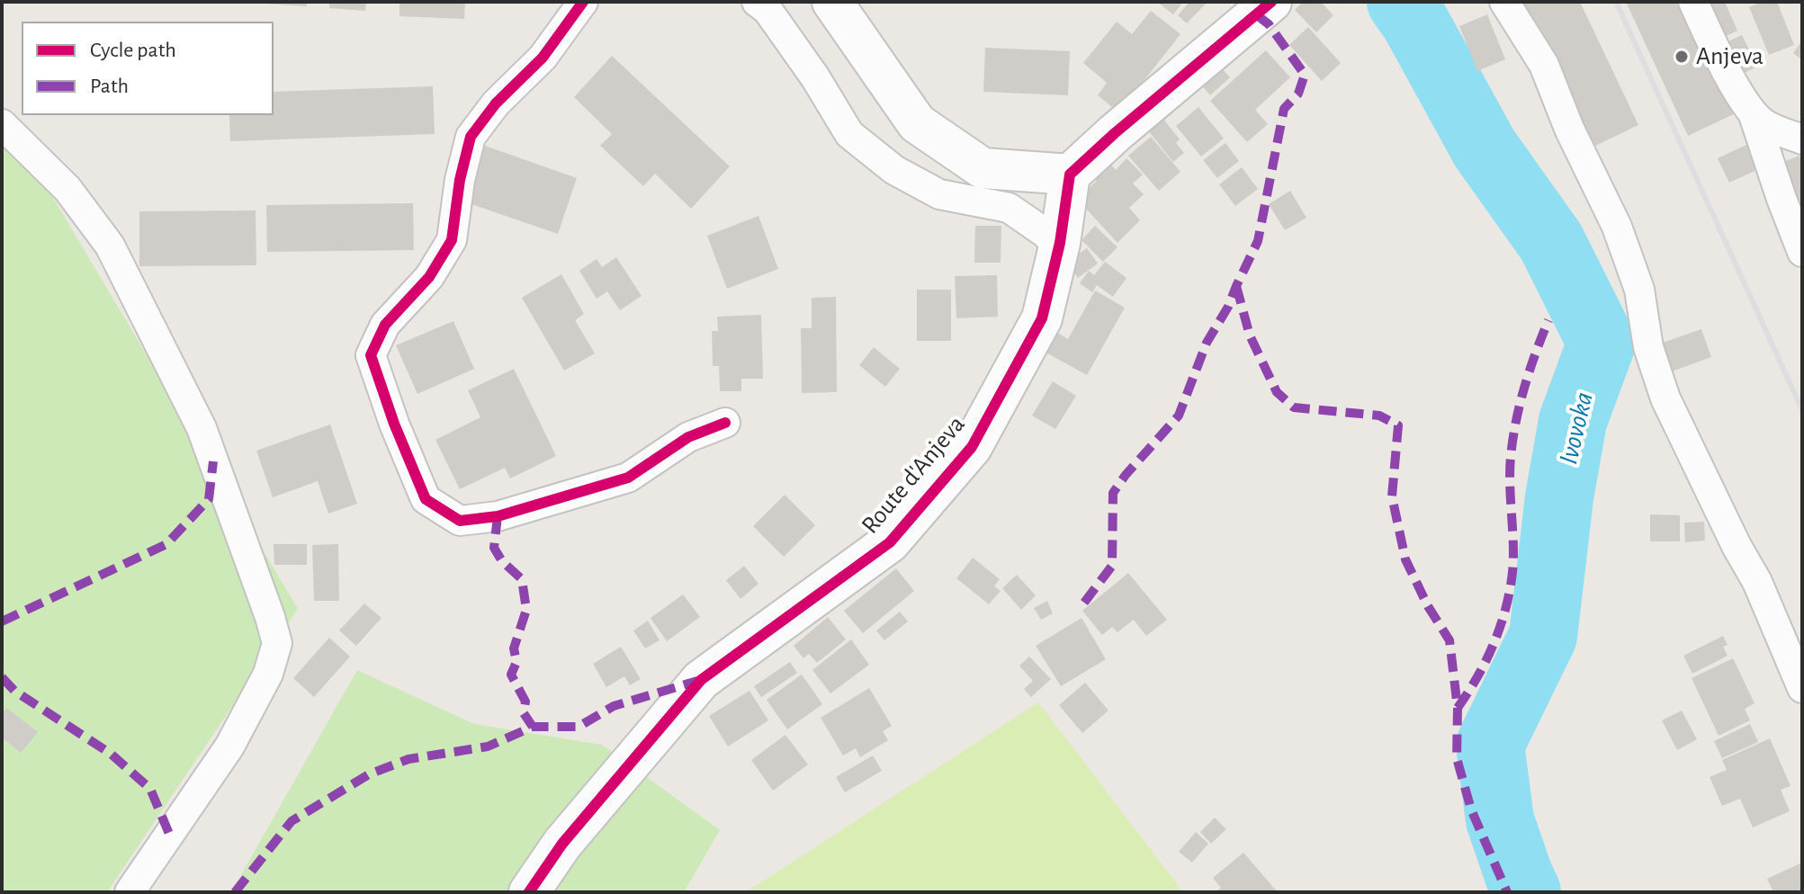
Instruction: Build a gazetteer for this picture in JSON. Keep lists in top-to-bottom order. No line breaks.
{"streets":{"street":["Route d'Anjeva"]},"water":["Ivovoka"],"places":["Anjeva"],"legend":["Cycle path","Path"]}
